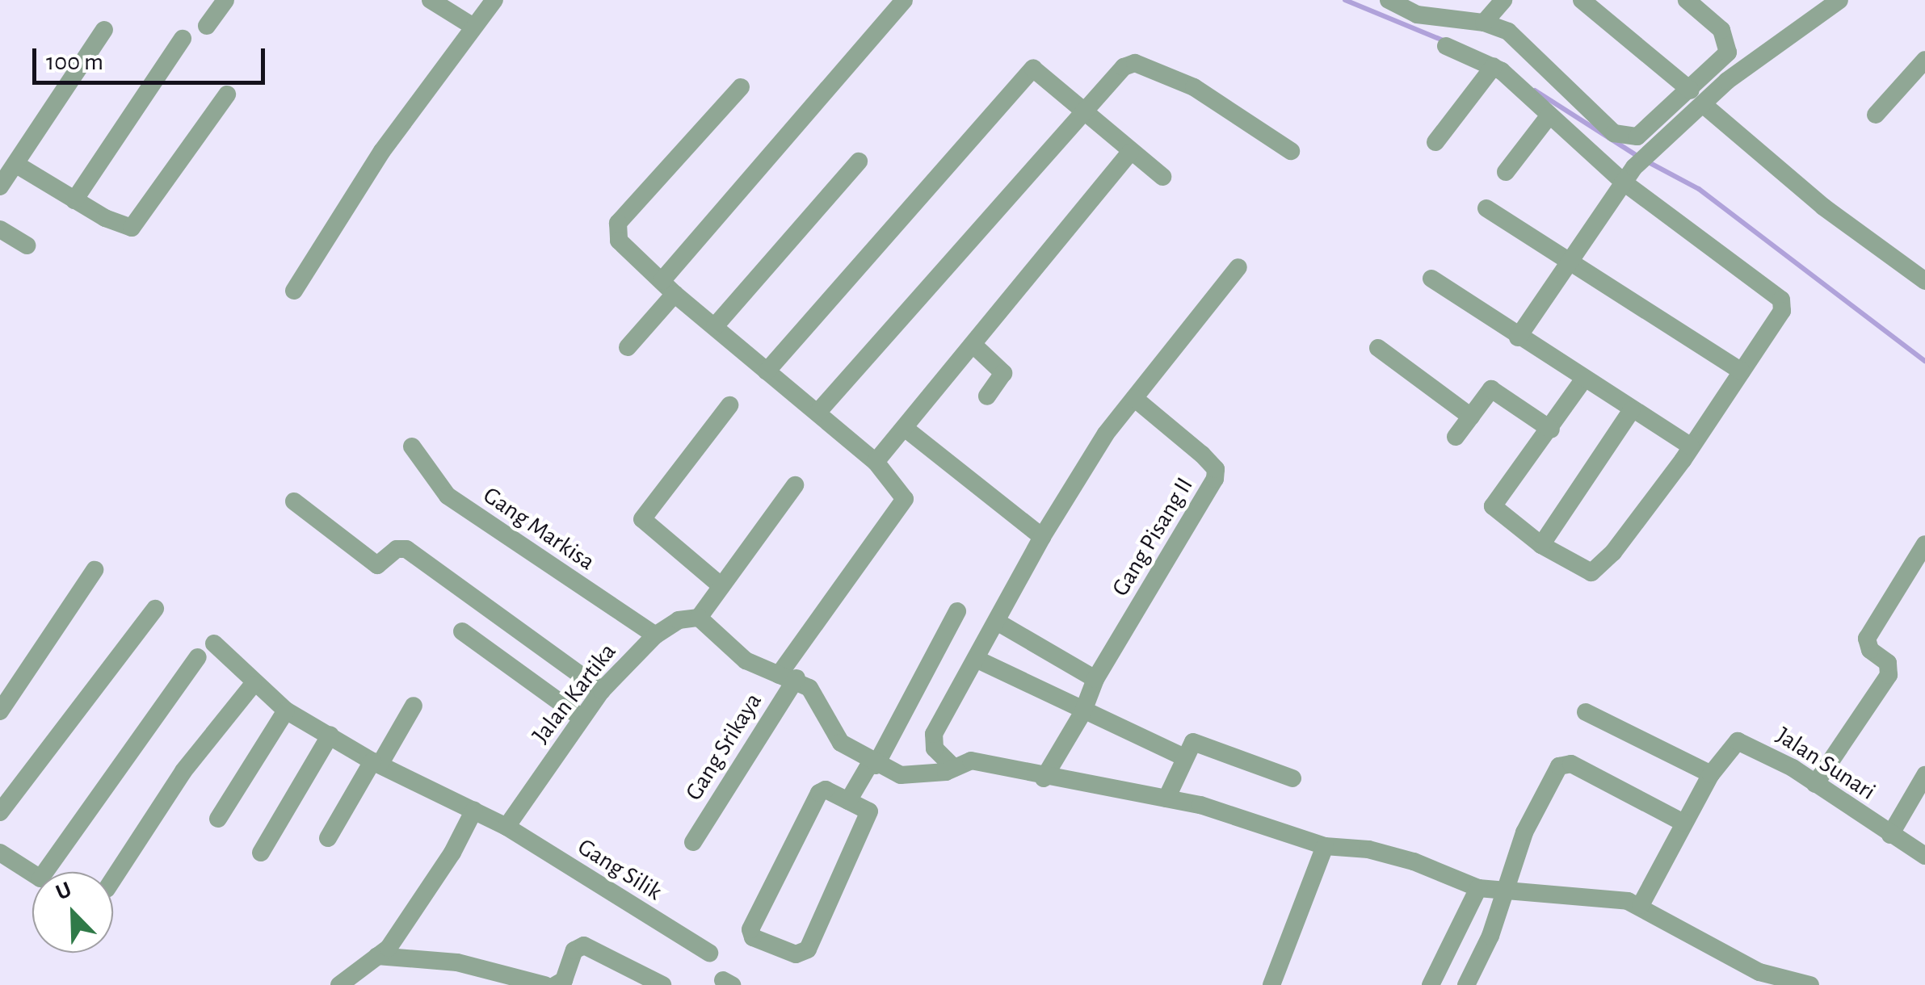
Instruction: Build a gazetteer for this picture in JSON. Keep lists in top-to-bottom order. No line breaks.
{"streets":{"street":["Gang Markisa","Gang Pisang II","Jalan Kartika","Gang Srikaya","Jalan Sunari","Gang Silik"]},"crossings":[["Gang Markisa","Jalan Kartika"],["Jalan Kartika","Gang Silik"]],"scale_bar":"100 m","north":"top left"}
